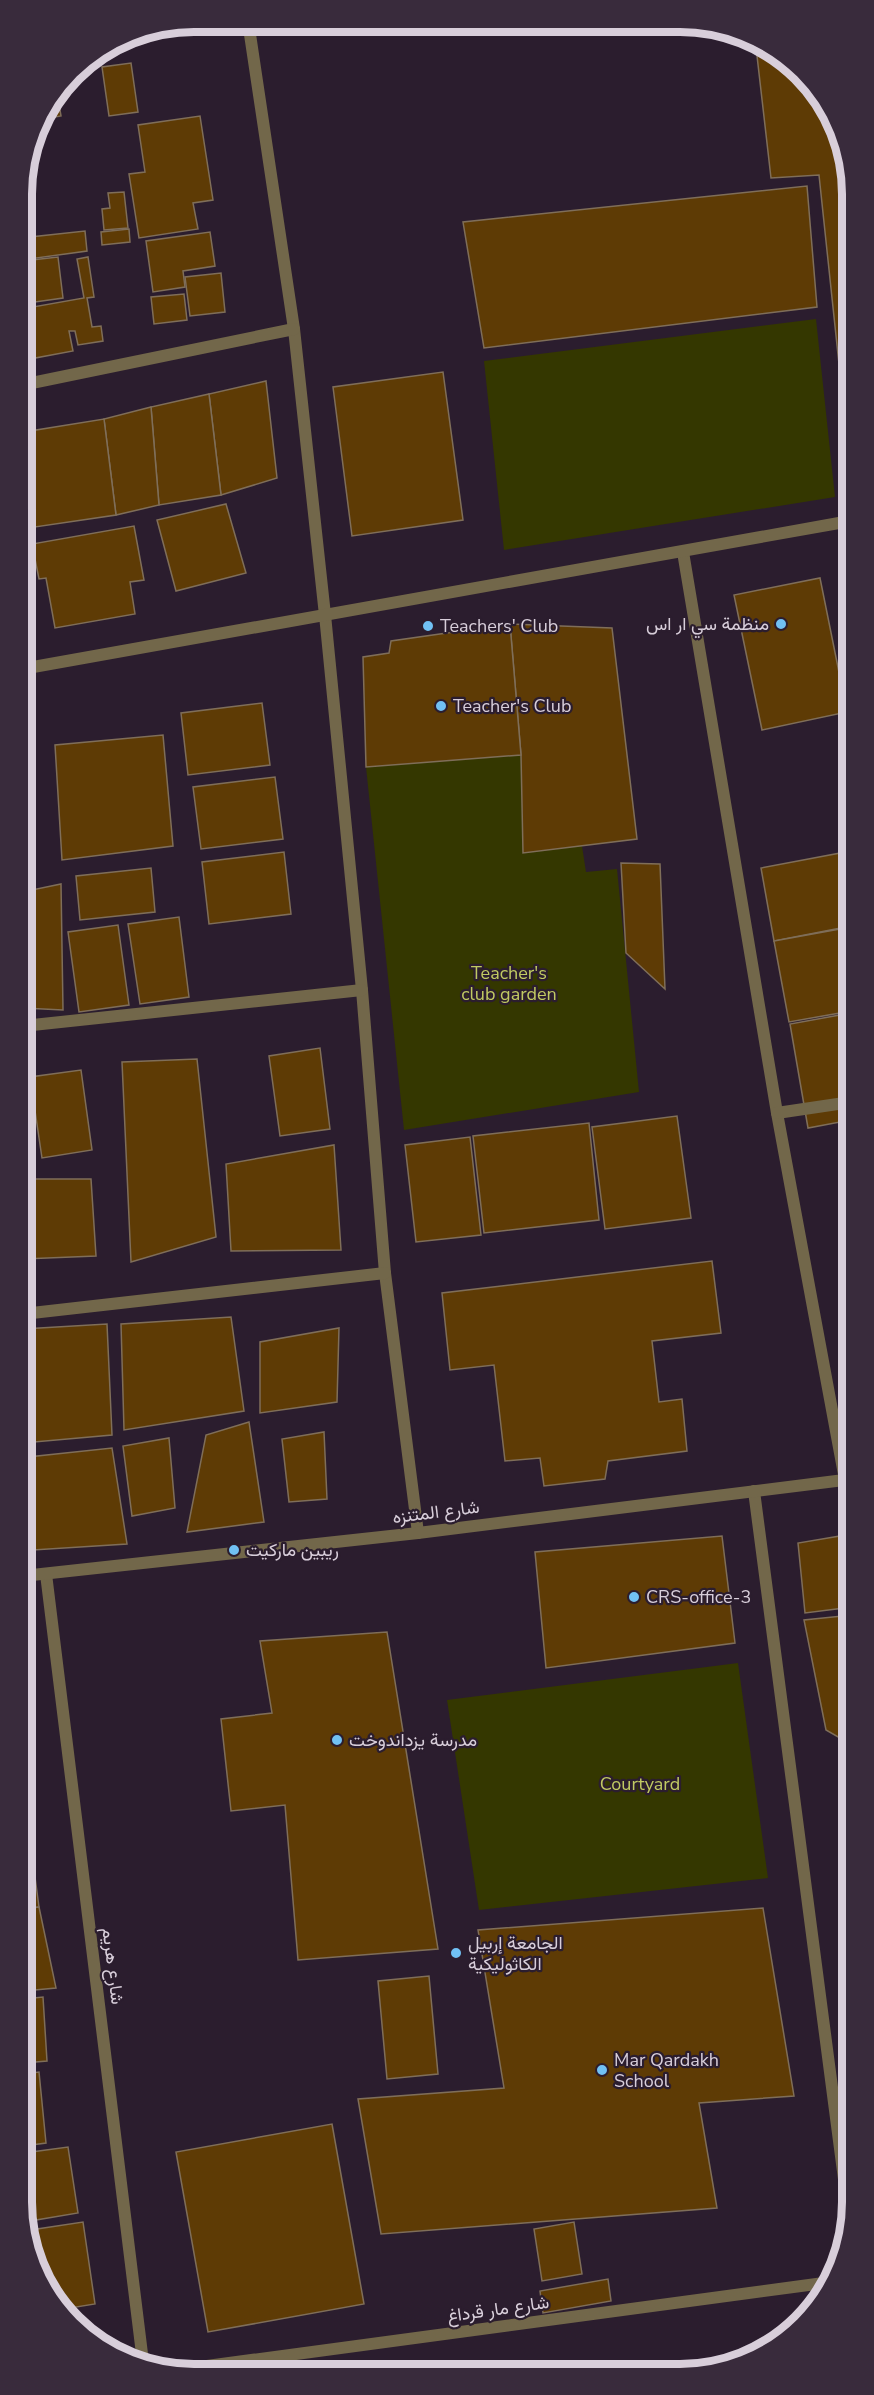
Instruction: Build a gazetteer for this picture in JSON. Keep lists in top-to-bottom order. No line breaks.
{"streets":{"street":["شارع المتنزه","شارع هريم","شارع مار قرداغ"]},"crossings":[["شارع المتنزه","شارع هريم"]],"parks":["Teacher's club garden","Courtyard"],"places":["منظمة سي ار اس","Teachers' Club","Teacher's Club","ريبين ماركيت","CRS-office-3","مدرسة يزداندوخت","الجامعة إربيل الكاثوليكية","Mar Qardakh School"]}
